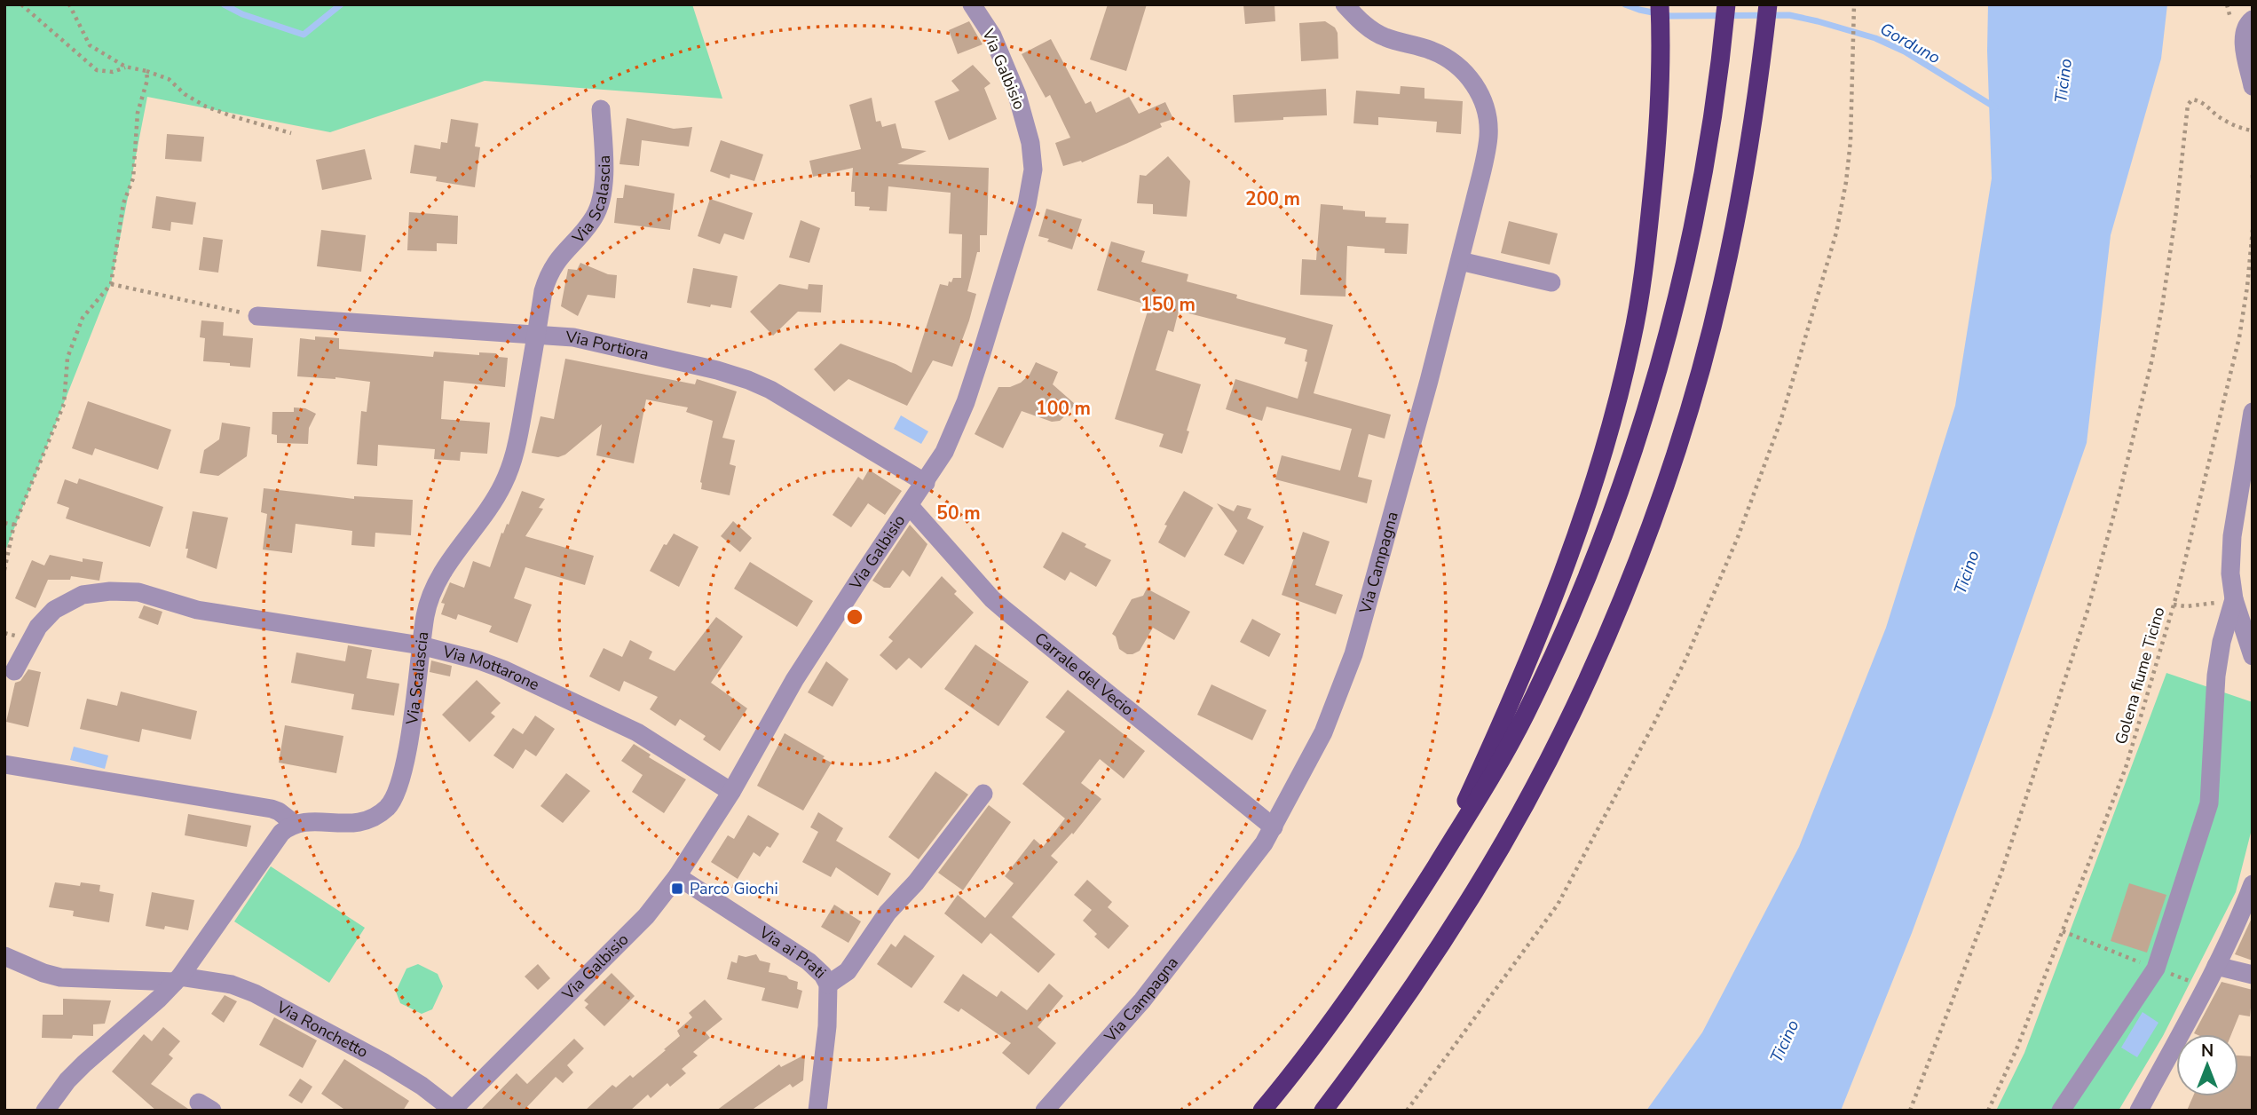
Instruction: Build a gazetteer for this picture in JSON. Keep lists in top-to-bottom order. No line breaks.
{"streets":{"street":["Via Galbisio","Via Scalascia","Via Portiora","Via Campagna","Via Mottarone","Carrale del Vecio","Via ai Prati","Via Ronchetto"],"path":["Golena fiume Ticino"]},"crossings":[["Via Galbisio","Via Portiora"],["Via Galbisio","Via Mottarone"],["Via Galbisio","Carrale del Vecio"],["Via Galbisio","Via ai Prati"],["Via Galbisio","Via Ronchetto"],["Via Scalascia","Via Portiora"],["Via Scalascia","Via Mottarone"],["Via Campagna","Carrale del Vecio"]],"water":["Gorduno","Ticino"],"places":{"transit":["Parco Giochi"]},"north":"top","rings":["200 m","150 m","100 m","50 m"]}
